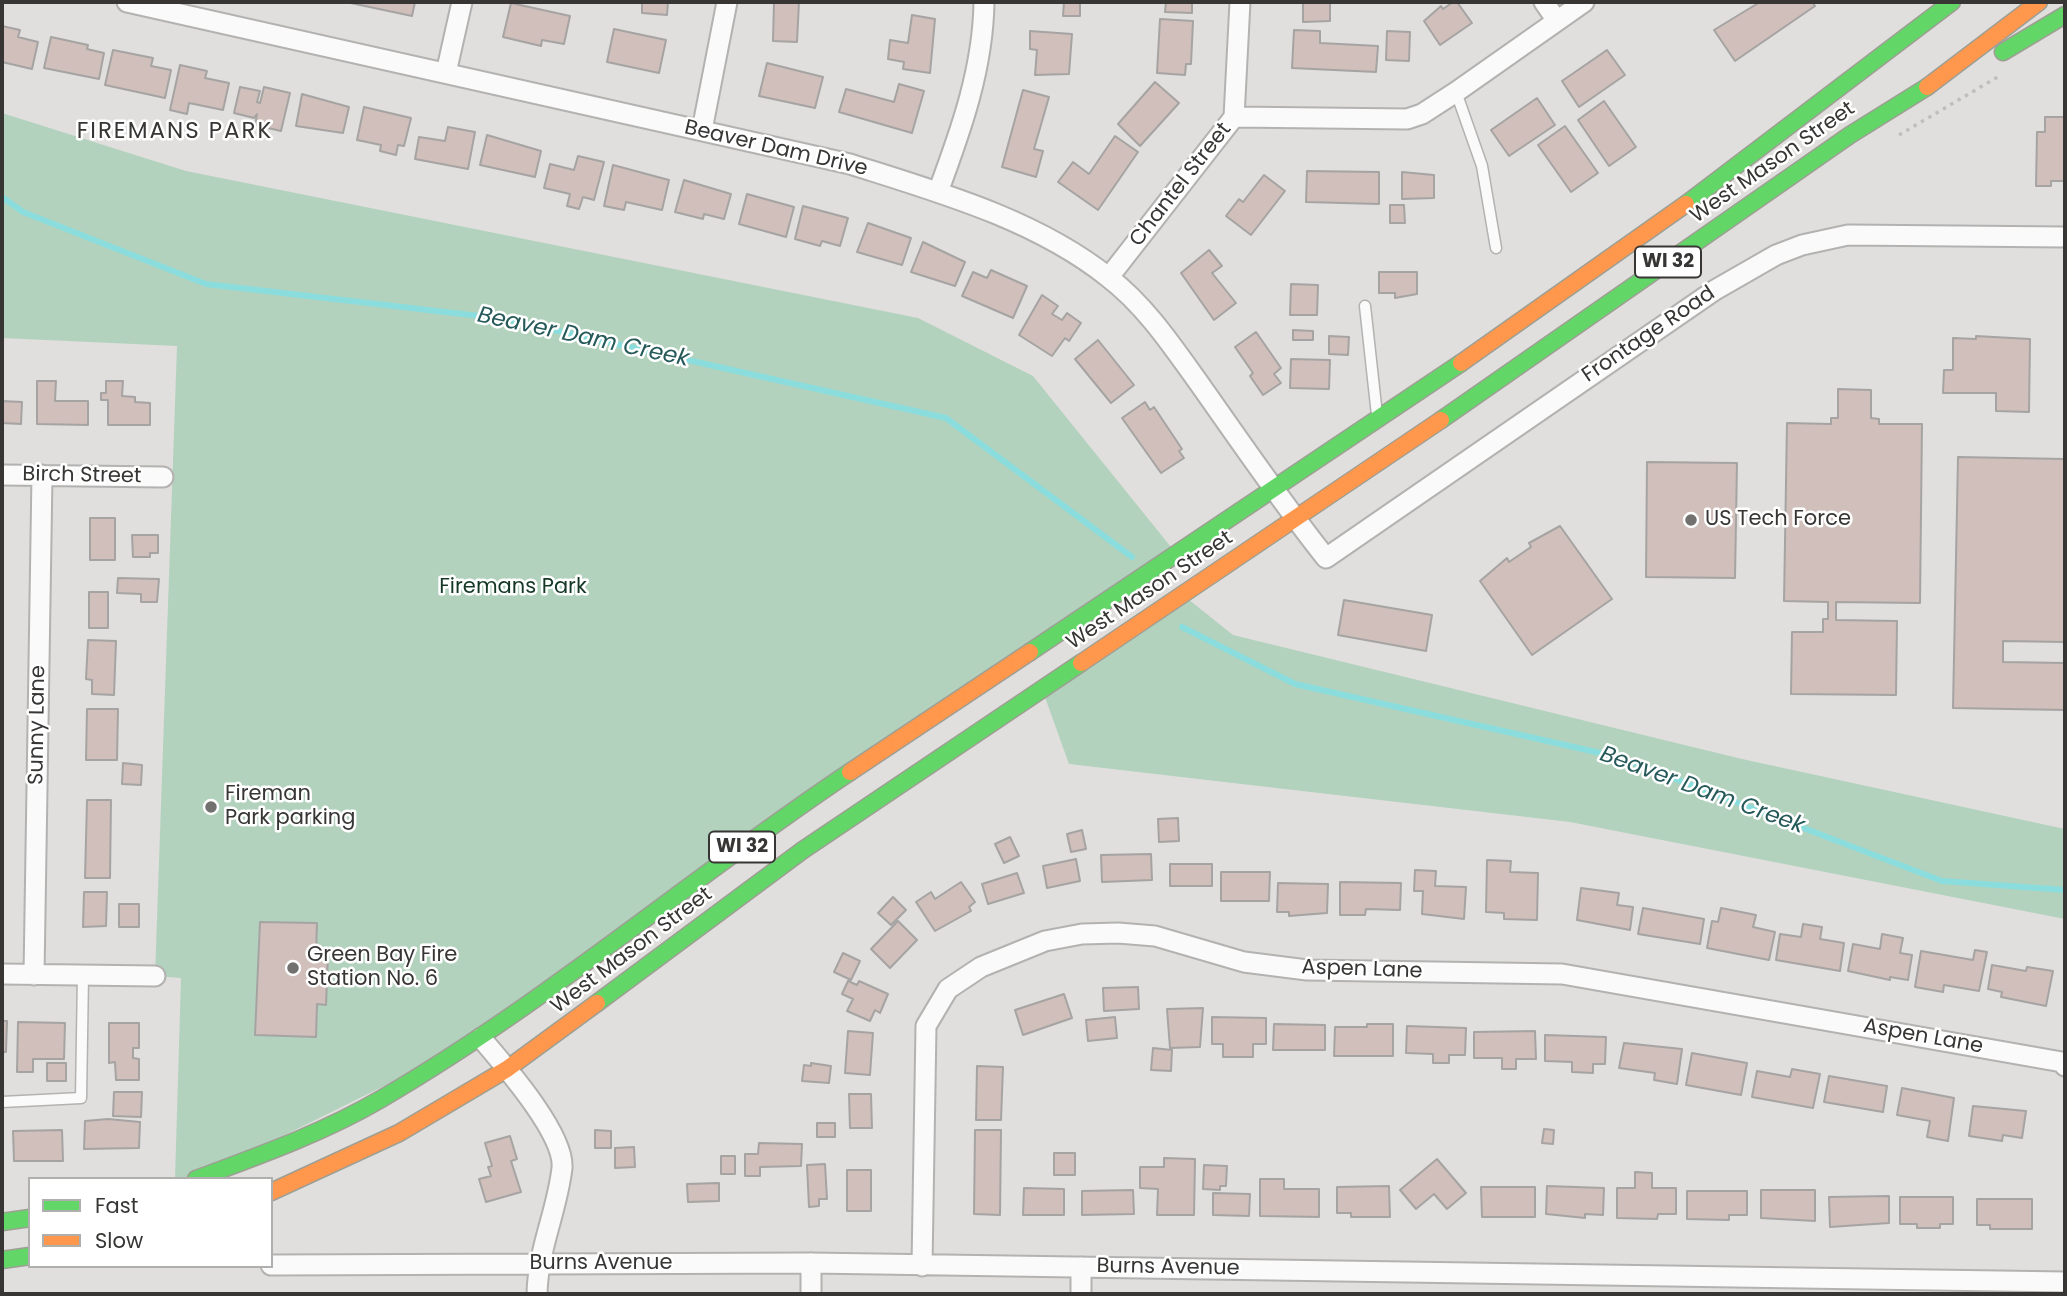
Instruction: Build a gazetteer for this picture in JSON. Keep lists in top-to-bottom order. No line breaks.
{"streets":{"main road":["West Mason Street","WI 32"],"street":["Beaver Dam Drive","Chantel Street","Frontage Road","Birch Street","Sunny Lane","Aspen Lane","Burns Avenue"]},"crossings":[["Beaver Dam Drive","West Mason Street"],["Beaver Dam Drive","Chantel Street"],["Beaver Dam Drive","Frontage Road"],["West Mason Street","Frontage Road"],["Birch Street","Sunny Lane"],["Aspen Lane","Burns Avenue"]],"districts":["FIREMANS PARK"],"water":["Beaver Dam Creek"],"parks":["Firemans Park"],"places":["US Tech Force","Fireman Park parking","Green Bay Fire Station No. 6"],"legend":["Fast","Slow"]}
